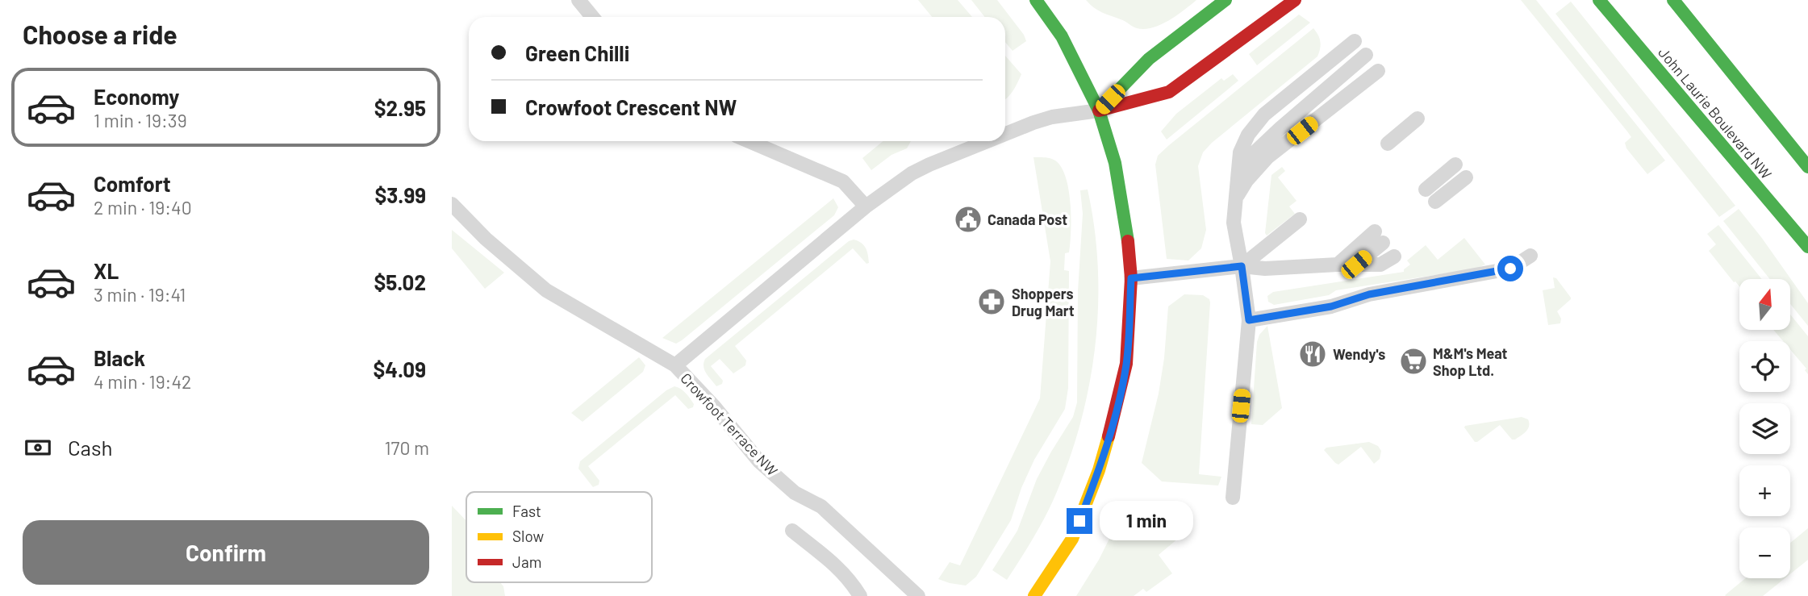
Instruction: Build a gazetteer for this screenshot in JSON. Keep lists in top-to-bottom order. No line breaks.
{"streets":{"street":["John Laurie Boulevard NW"],"lane":["Crowfoot Terrace NW"]},"places":{"public building":["Canada Post"],"pharmacy":["Shoppers Drug Mart"],"restaurant":["Wendy's"],"supermarket":["M&M's Meat Shop Ltd."]},"legend":["Fast","Slow","Jam"],"north":"top","page":{"heading":"Choose a ride","banner":["Green Chilli","Crowfoot Crescent NW"],"list":[{"name":"Economy","note":"1 min · 19:39","value":"$2.95"},{"name":"Comfort","note":"2 min · 19:40","value":"$3.99"},{"name":"XL","note":"3 min · 19:41","value":"$5.02"},{"name":"Black","note":"4 min · 19:42","value":"$4.09"}],"map_buttons":["+","−"],"pay":["Cash","170 m"],"bubble":"1 min","buttons":"Confirm"}}
